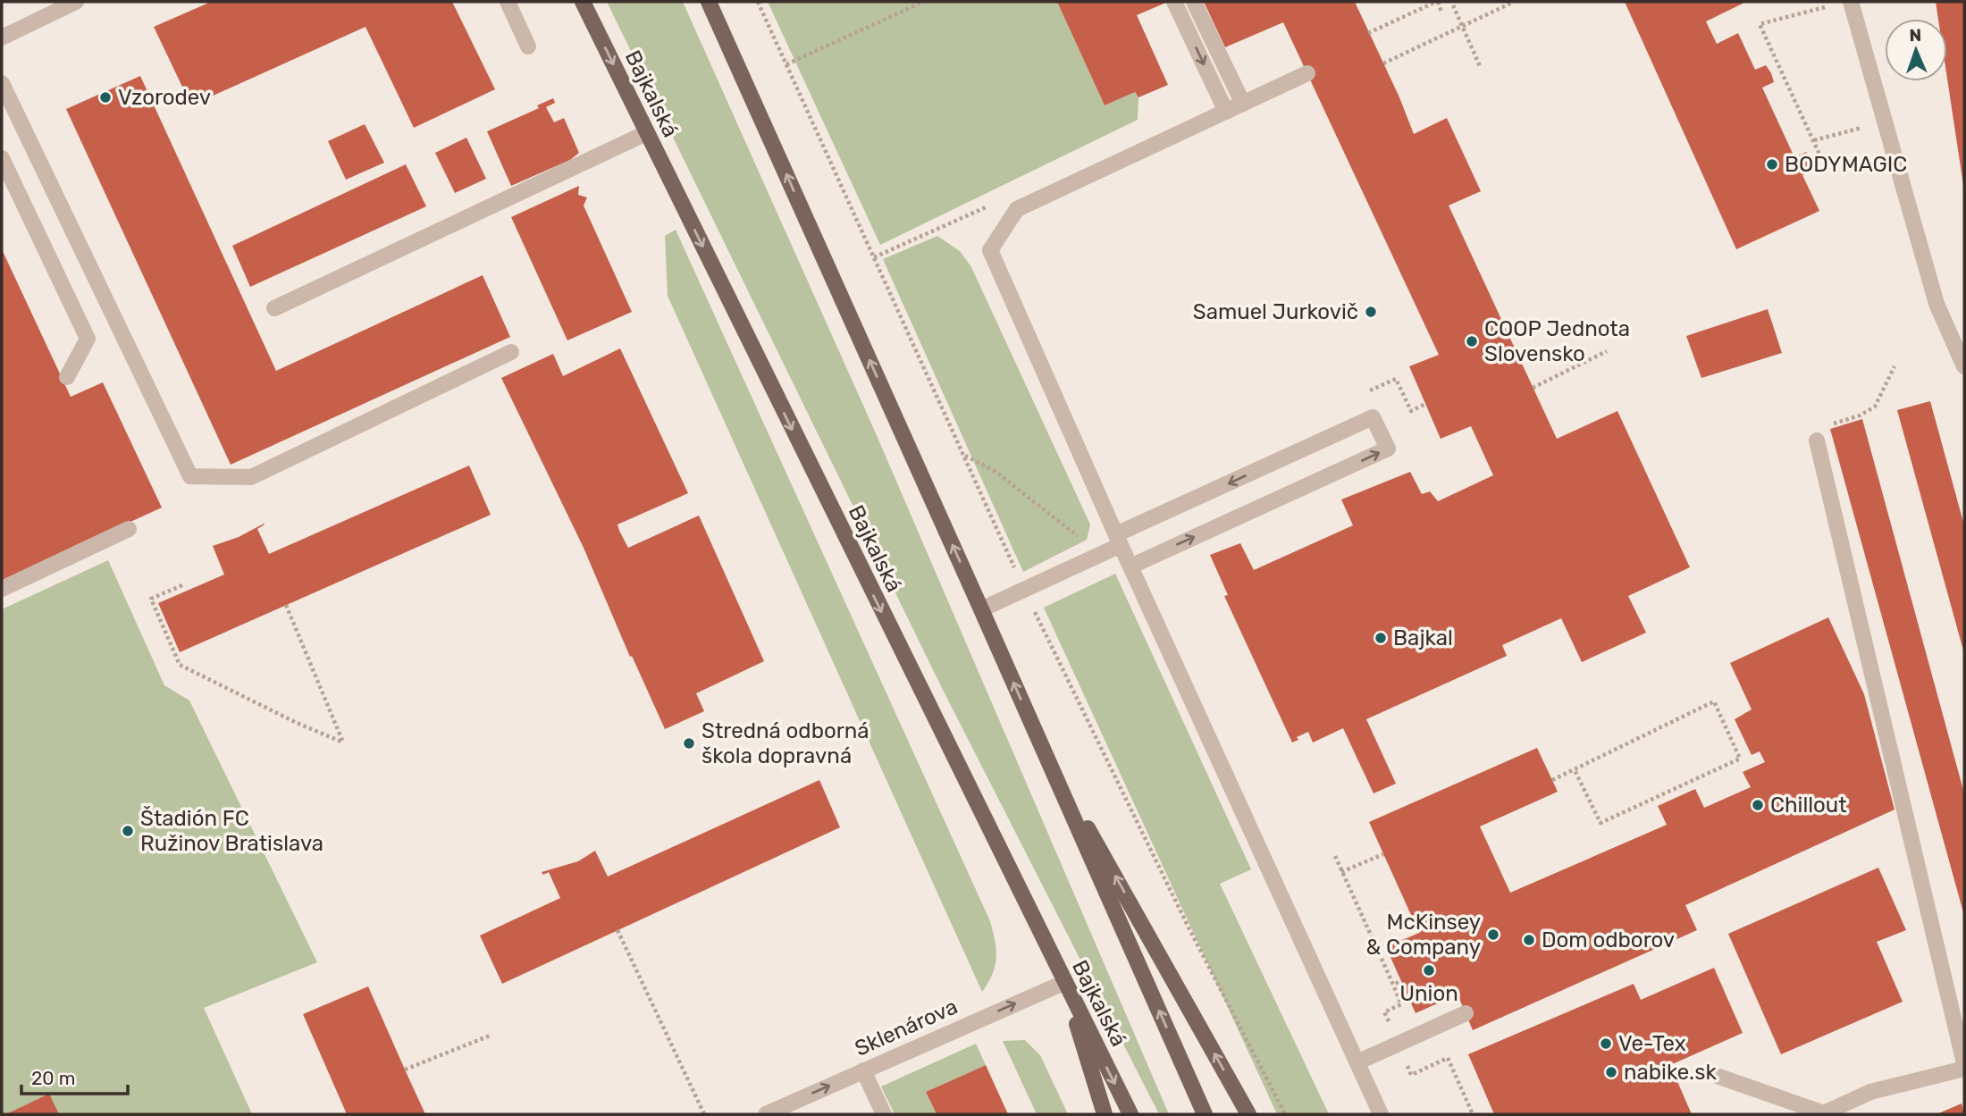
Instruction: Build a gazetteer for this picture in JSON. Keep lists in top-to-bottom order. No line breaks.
{"streets":{"main road":["Bajkalská"],"street":["Sklenárova"]},"crossings":[["Bajkalská","Sklenárova"]],"one_way":["Sklenárova"],"places":["Vzorodev","BODYMAGIC","Samuel Jurkovič","COOP Jednota Slovensko","Bajkal","Stredná odborná škola dopravná","Chillout","Štadión FC Ružinov Bratislava","McKinsey & Company","Dom odborov","Union","Ve-Tex","nabike.sk"],"scale_bar":"20 m","north":"top"}
